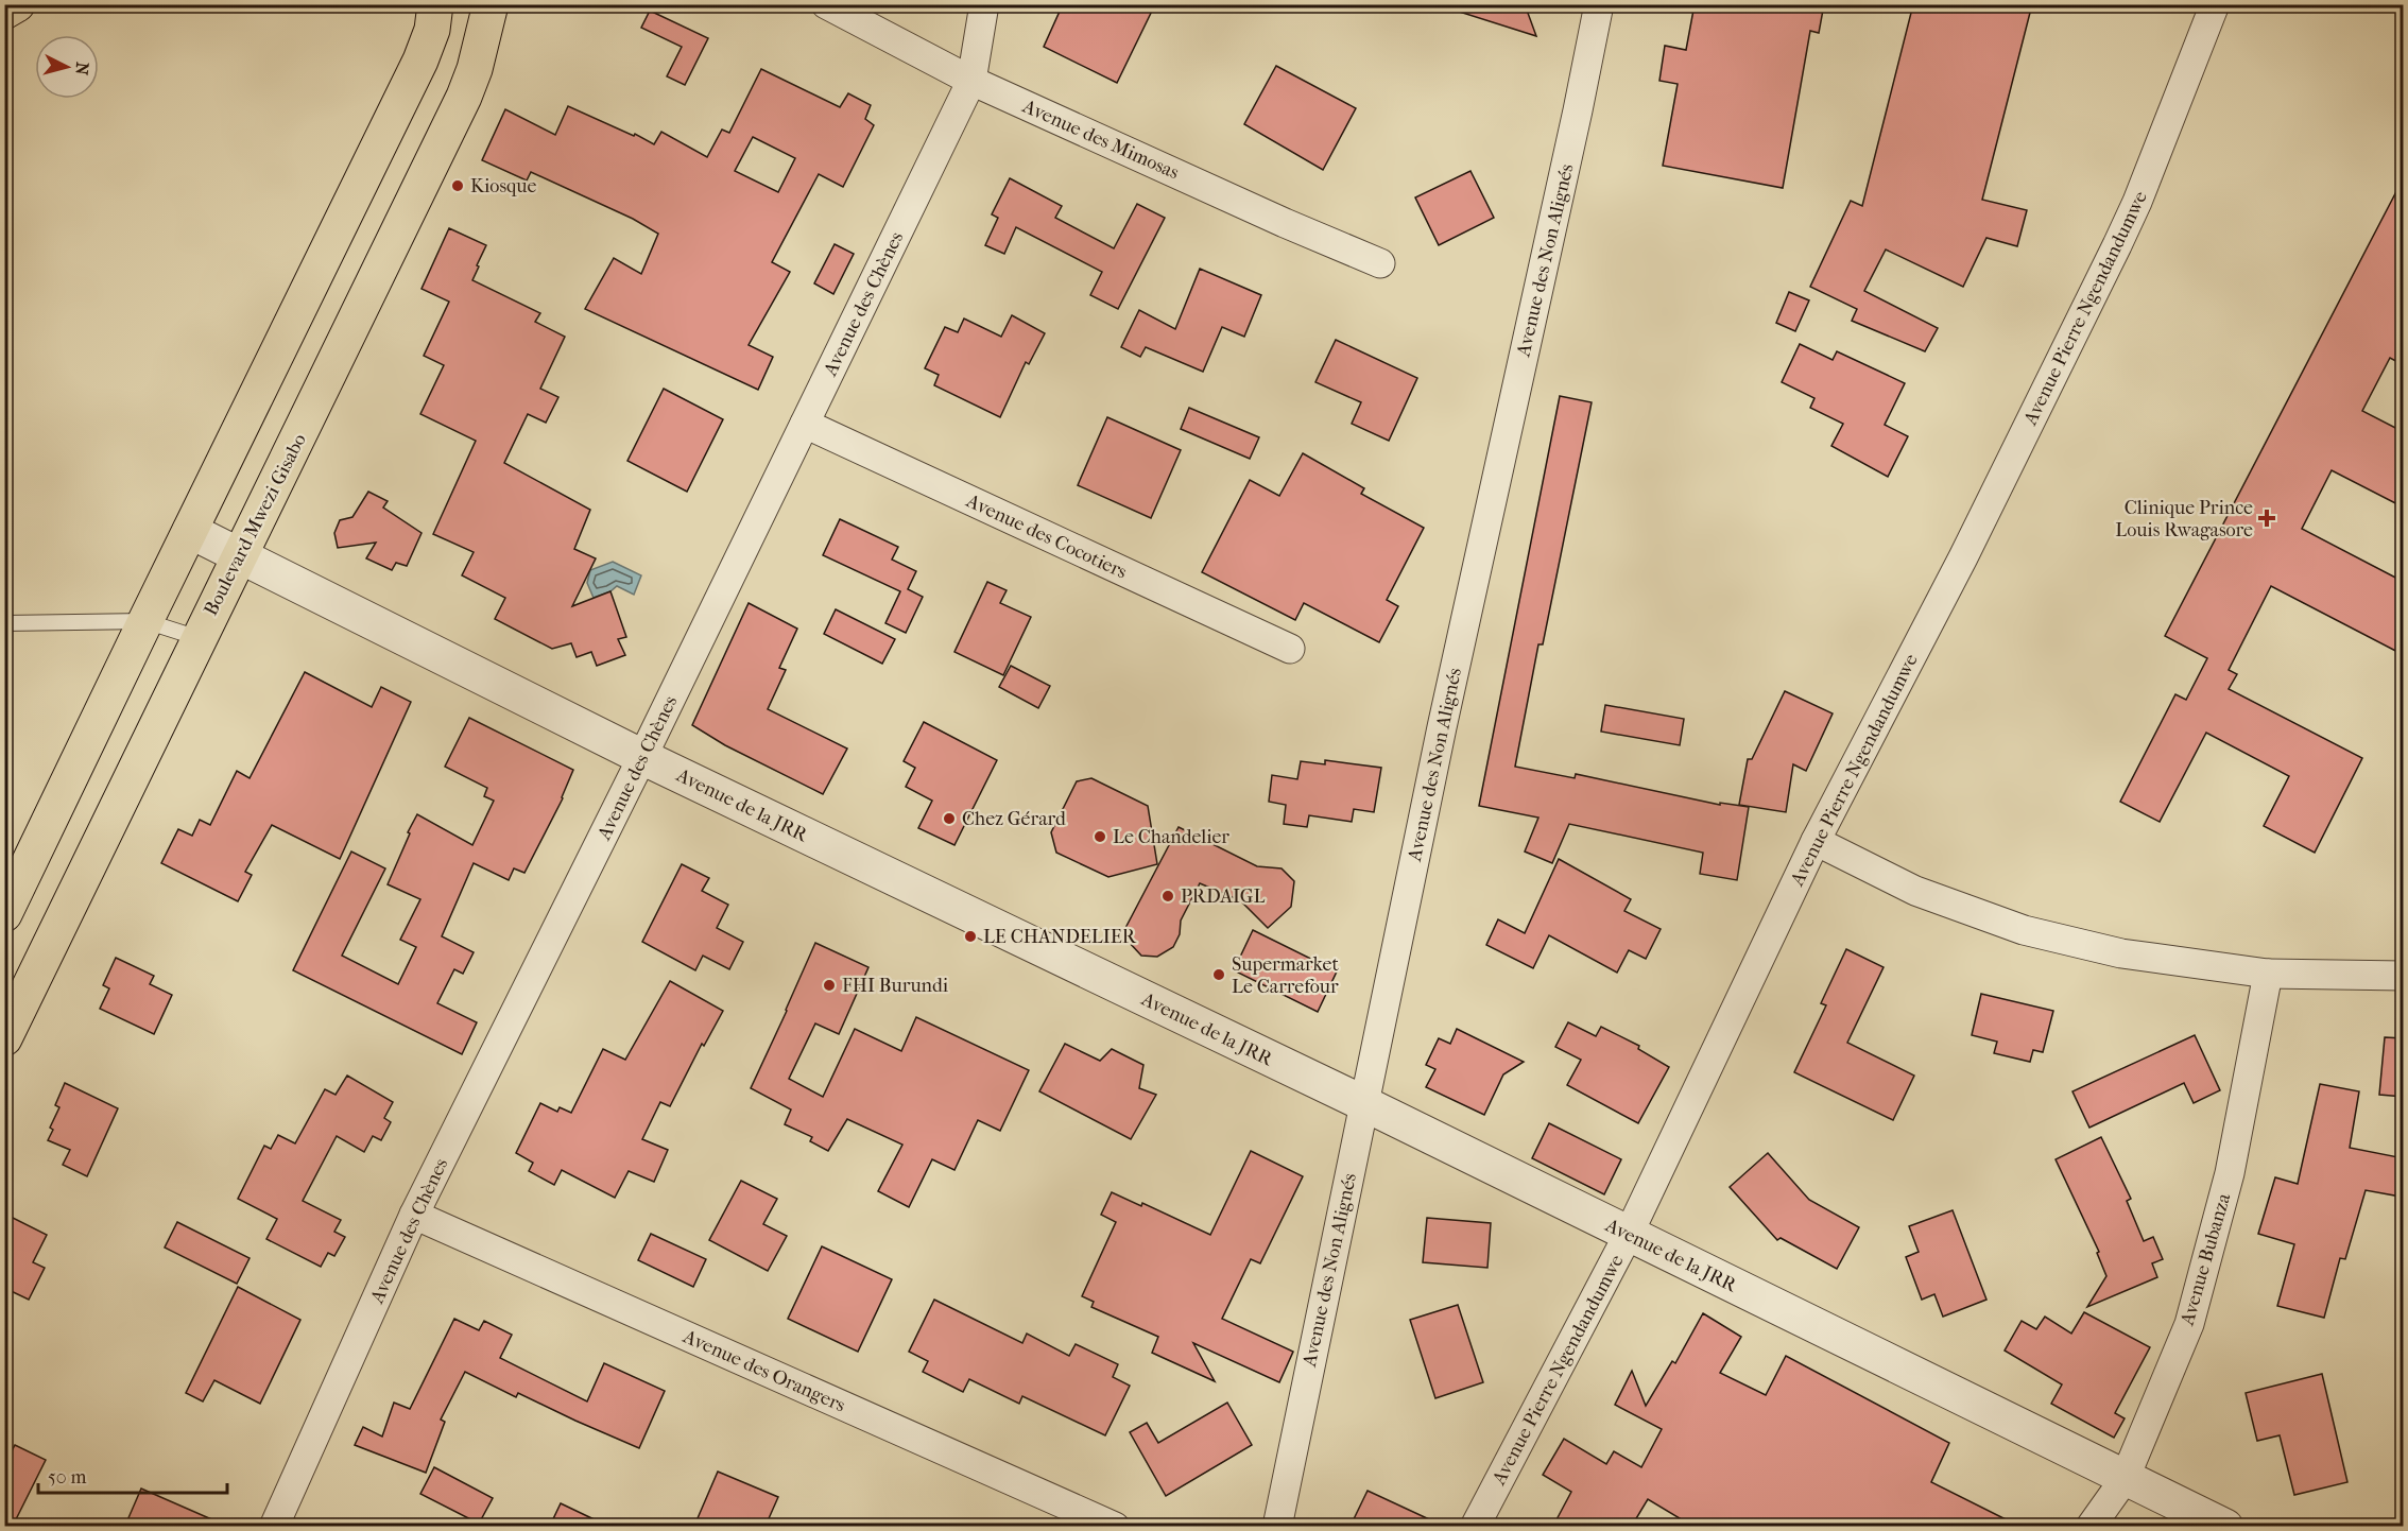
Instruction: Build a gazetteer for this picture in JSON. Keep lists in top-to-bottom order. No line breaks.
{"streets":{"main road":["Boulevard Mwezi Gisabo"],"street":["Avenue des Mimosas","Avenue des Non Alignés","Avenue des Chènes","Avenue Pierre Ngendandumwe","Avenue des Cocotiers","Avenue de la JRR","Avenue Bubanza","Avenue des Orangers"]},"crossings":[["Avenue des Mimosas","Avenue des Chènes"],["Avenue des Non Alignés","Avenue de la JRR"],["Avenue des Chènes","Avenue des Cocotiers"],["Avenue des Chènes","Avenue de la JRR"],["Avenue des Chènes","Avenue des Orangers"],["Avenue Pierre Ngendandumwe","Avenue de la JRR"],["Boulevard Mwezi Gisabo","Avenue de la JRR"],["Avenue de la JRR","Avenue Bubanza"]],"places":{"other":["Kiosque","Chez Gérard","Le Chandelier","PRDAIGL","LE CHANDELIER","Supermarket Le Carrefour","FHI Burundi"],"health":["Clinique Prince Louis Rwagasore"]},"scale_bar":"50 m","north":"right"}
